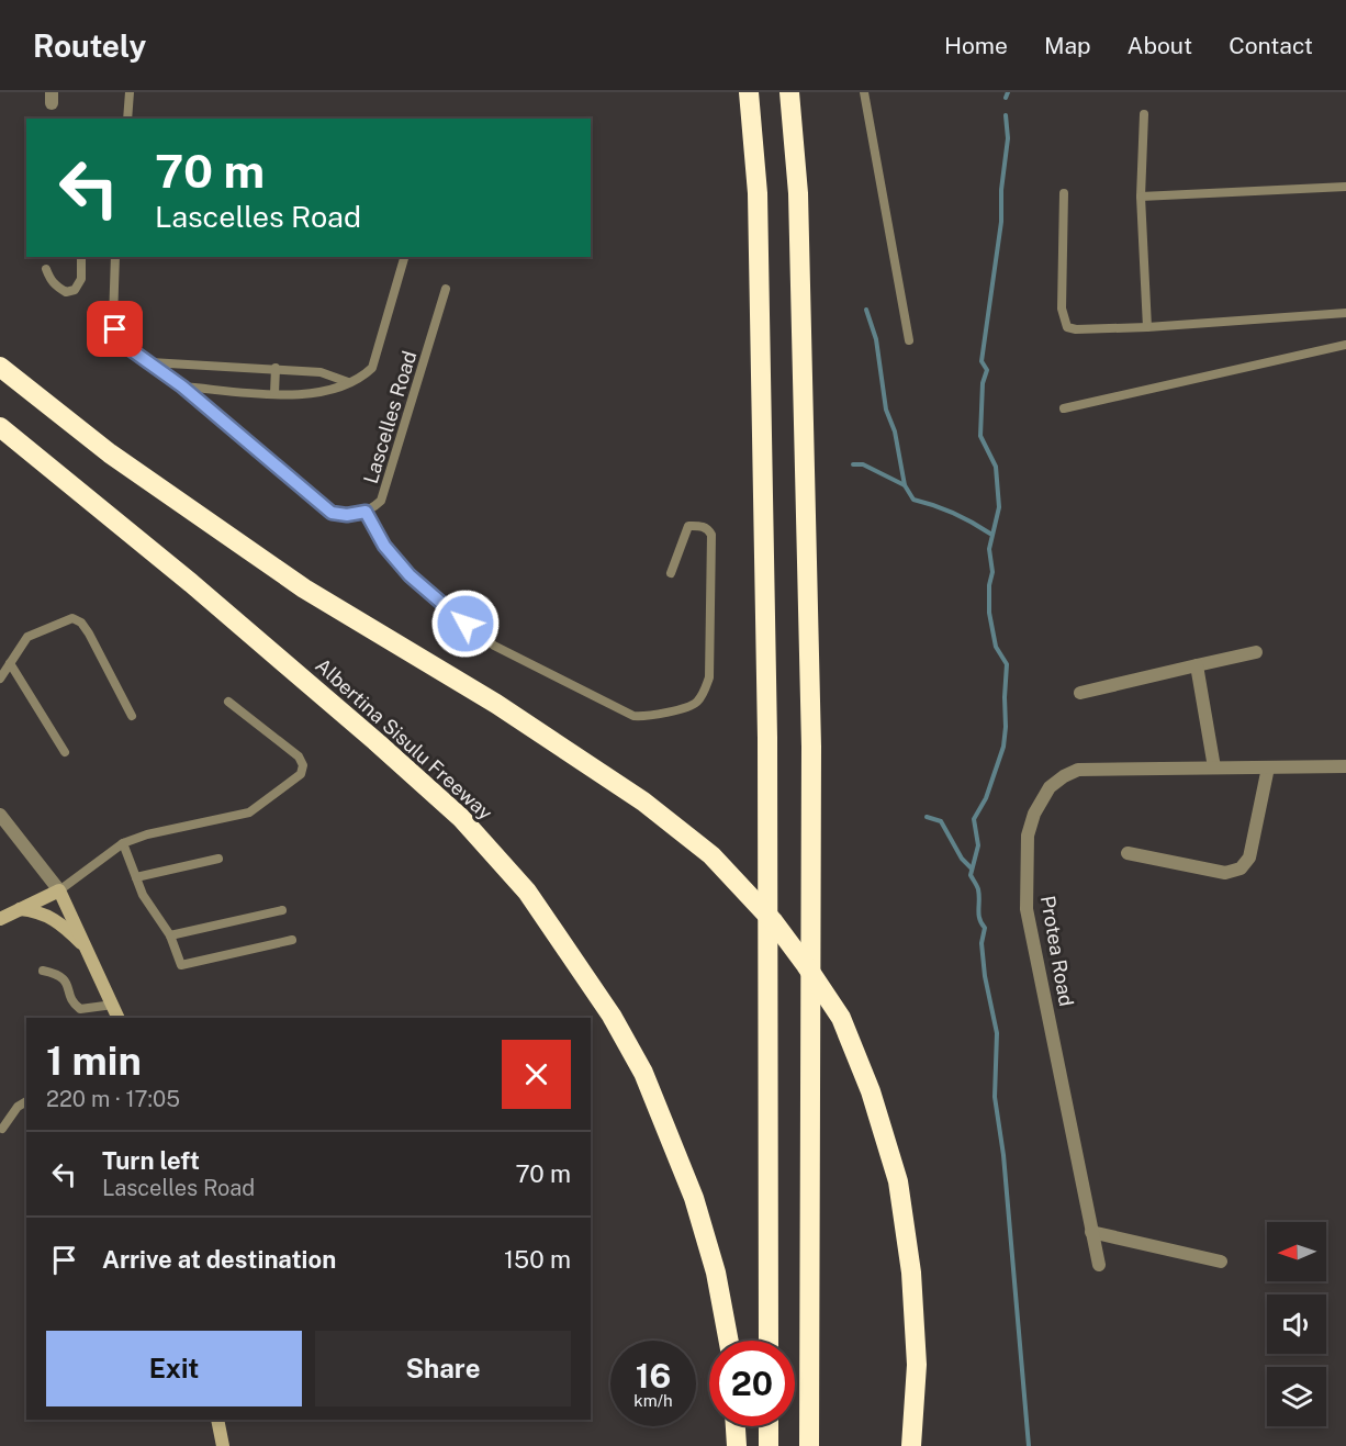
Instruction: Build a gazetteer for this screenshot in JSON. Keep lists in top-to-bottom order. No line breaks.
{"streets":{"highway":["Albertina Sisulu Freeway"],"street":["Protea Road"],"lane":["Lascelles Road"]},"north":"left","page":{"header":"Routely","nav":["Home","Map","About","Contact"],"turn":["70 m","Lascelles Road"],"heading":["1 min","220 m · 17:05"],"list":[{"name":"Turn left","note":"Lascelles Road","value":"70 m"},{"name":"Arrive at destination","value":"150 m"}],"buttons":["Exit","Share"],"speed":"16 km/h","limit":"20"}}
